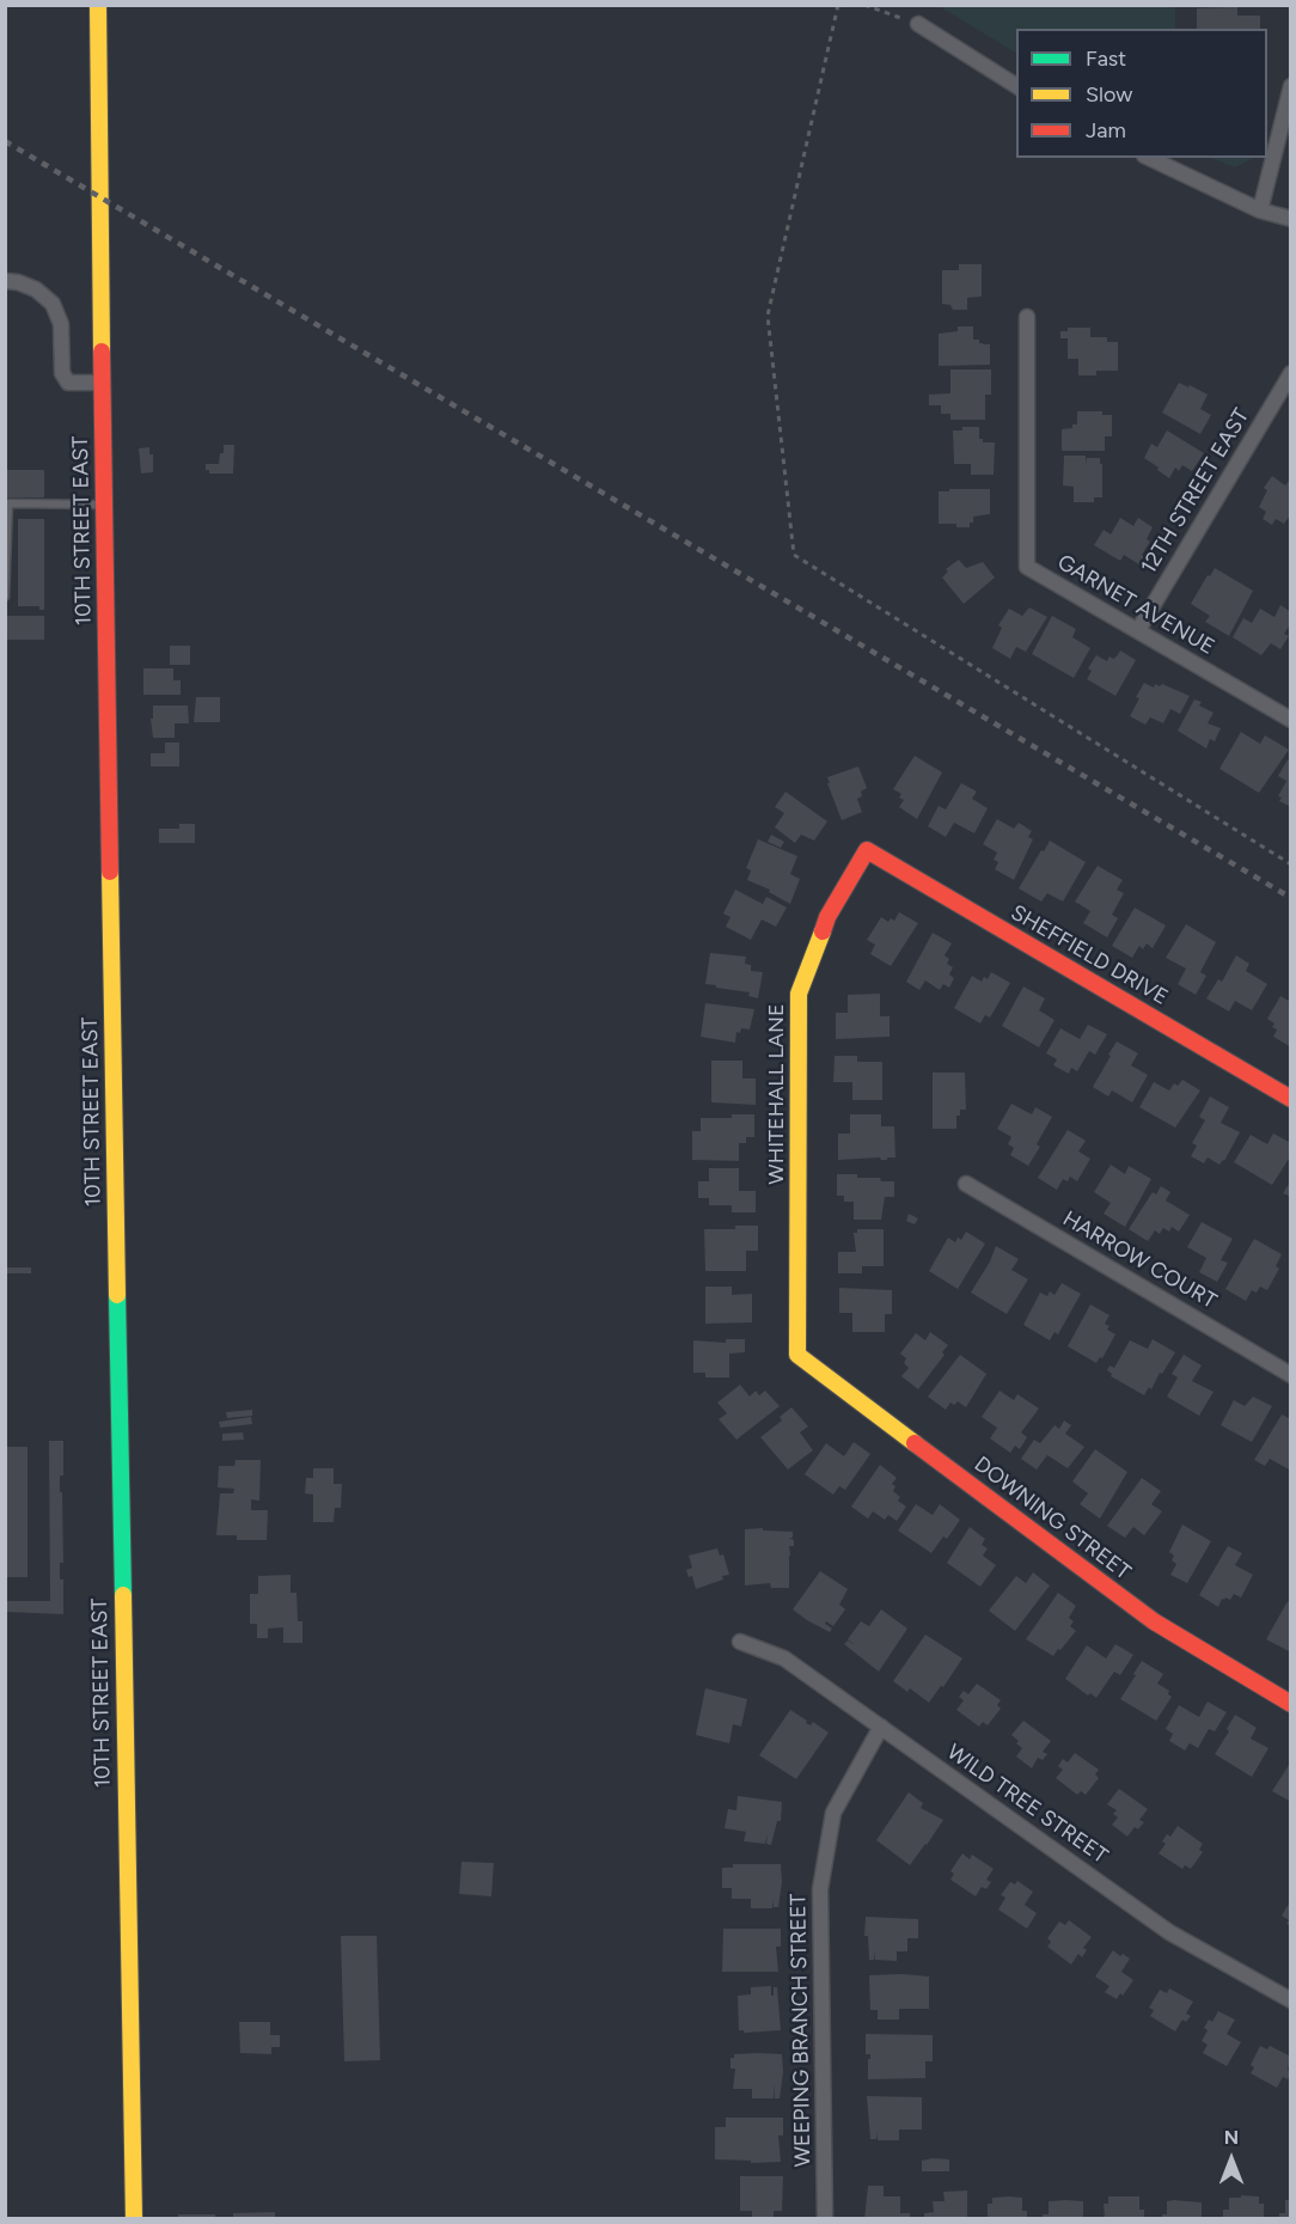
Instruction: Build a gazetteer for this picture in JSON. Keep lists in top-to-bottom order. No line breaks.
{"streets":{"main road":["10TH STREET EAST","SHEFFIELD DRIVE","WHITEHALL LANE","DOWNING STREET"],"street":["12TH STREET EAST","GARNET AVENUE","HARROW COURT","WILD TREE STREET","WEEPING BRANCH STREET"]},"crossings":[["12TH STREET EAST","GARNET AVENUE"],["SHEFFIELD DRIVE","WHITEHALL LANE"],["WHITEHALL LANE","DOWNING STREET"],["WILD TREE STREET","WEEPING BRANCH STREET"]],"legend":["Fast","Slow","Jam"],"north":"top"}
